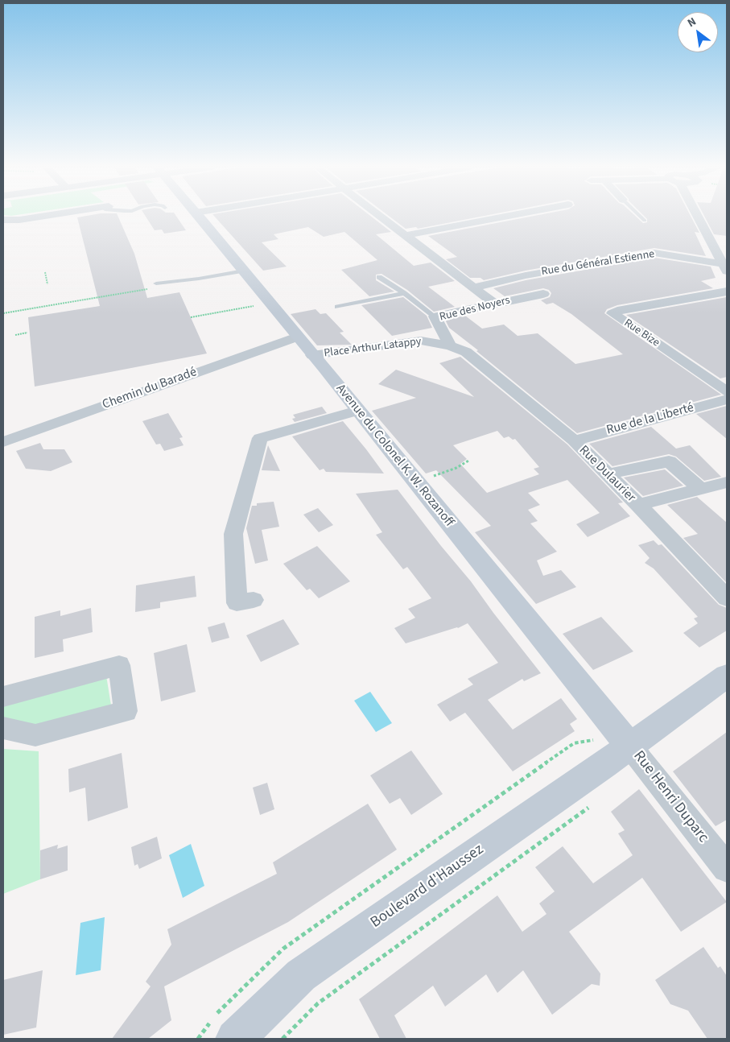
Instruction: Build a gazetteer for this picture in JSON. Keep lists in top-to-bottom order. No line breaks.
{"streets":{"street":["Rue du Général Estienne","Rue des Noyers","Rue Bize","Place Arthur Latappy","Chemin du Baradé","Rue de la Liberté","Avenue du Colonel K. W. Rozanoff","Rue Dulaurier","Rue Henri Duparc","Boulevard d'Haussez"]},"crossings":[["Rue des Noyers","Place Arthur Latappy"],["Place Arthur Latappy","Avenue du Colonel K. W. Rozanoff"],["Place Arthur Latappy","Rue Dulaurier"],["Chemin du Baradé","Avenue du Colonel K. W. Rozanoff"],["Rue de la Liberté","Rue Dulaurier"],["Avenue du Colonel K. W. Rozanoff","Rue Henri Duparc"],["Avenue du Colonel K. W. Rozanoff","Boulevard d'Haussez"],["Rue Henri Duparc","Boulevard d'Haussez"]],"north":"top left"}
